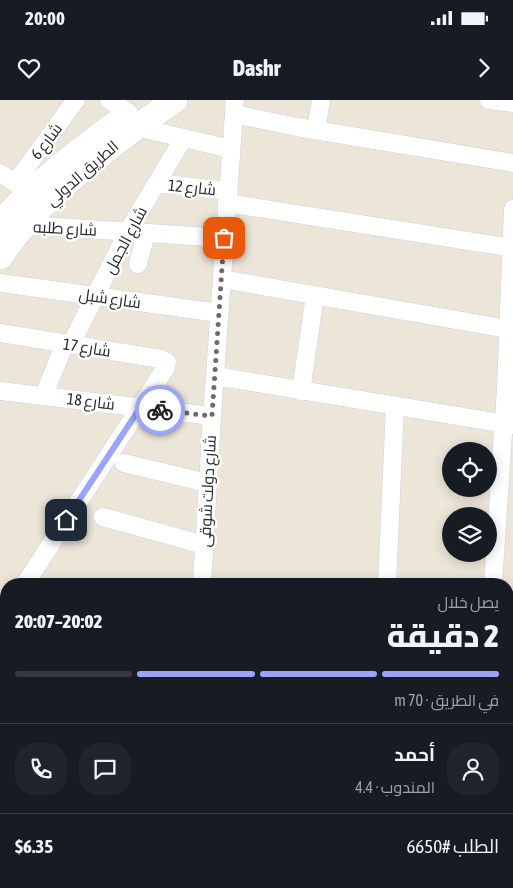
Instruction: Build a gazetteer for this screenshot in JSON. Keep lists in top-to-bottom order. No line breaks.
{"streets":{"street":["شارع 6","الطريق الدولي","شارع 12","شارع طلبه","شارع الجمل","شارع شبل","شارع 17","شارع 18","شارع دولت شوقى"]},"crossings":[["شارع 6","الطريق الدولي"],["الطريق الدولي","شارع طلبه"],["شارع 12","شارع الجمل"],["شارع 12","شارع دولت شوقى"],["شارع طلبه","شارع الجمل"],["شارع طلبه","شارع دولت شوقى"],["شارع الجمل","شارع شبل"],["شارع الجمل","شارع 17"],["شارع الجمل","شارع 18"],["شارع شبل","شارع دولت شوقى"],["شارع 17","شارع 18"],["شارع 18","شارع دولت شوقى"]],"page":{"status":"20:00","header":"Dashr","heading":["2 دقيقة","يصل خلال","20:02–20:07"],"panel":["أحمد","المندوب · 4.4","الطلب #6650","$6.35"],"bar":"في الطريق · 70 m"}}
